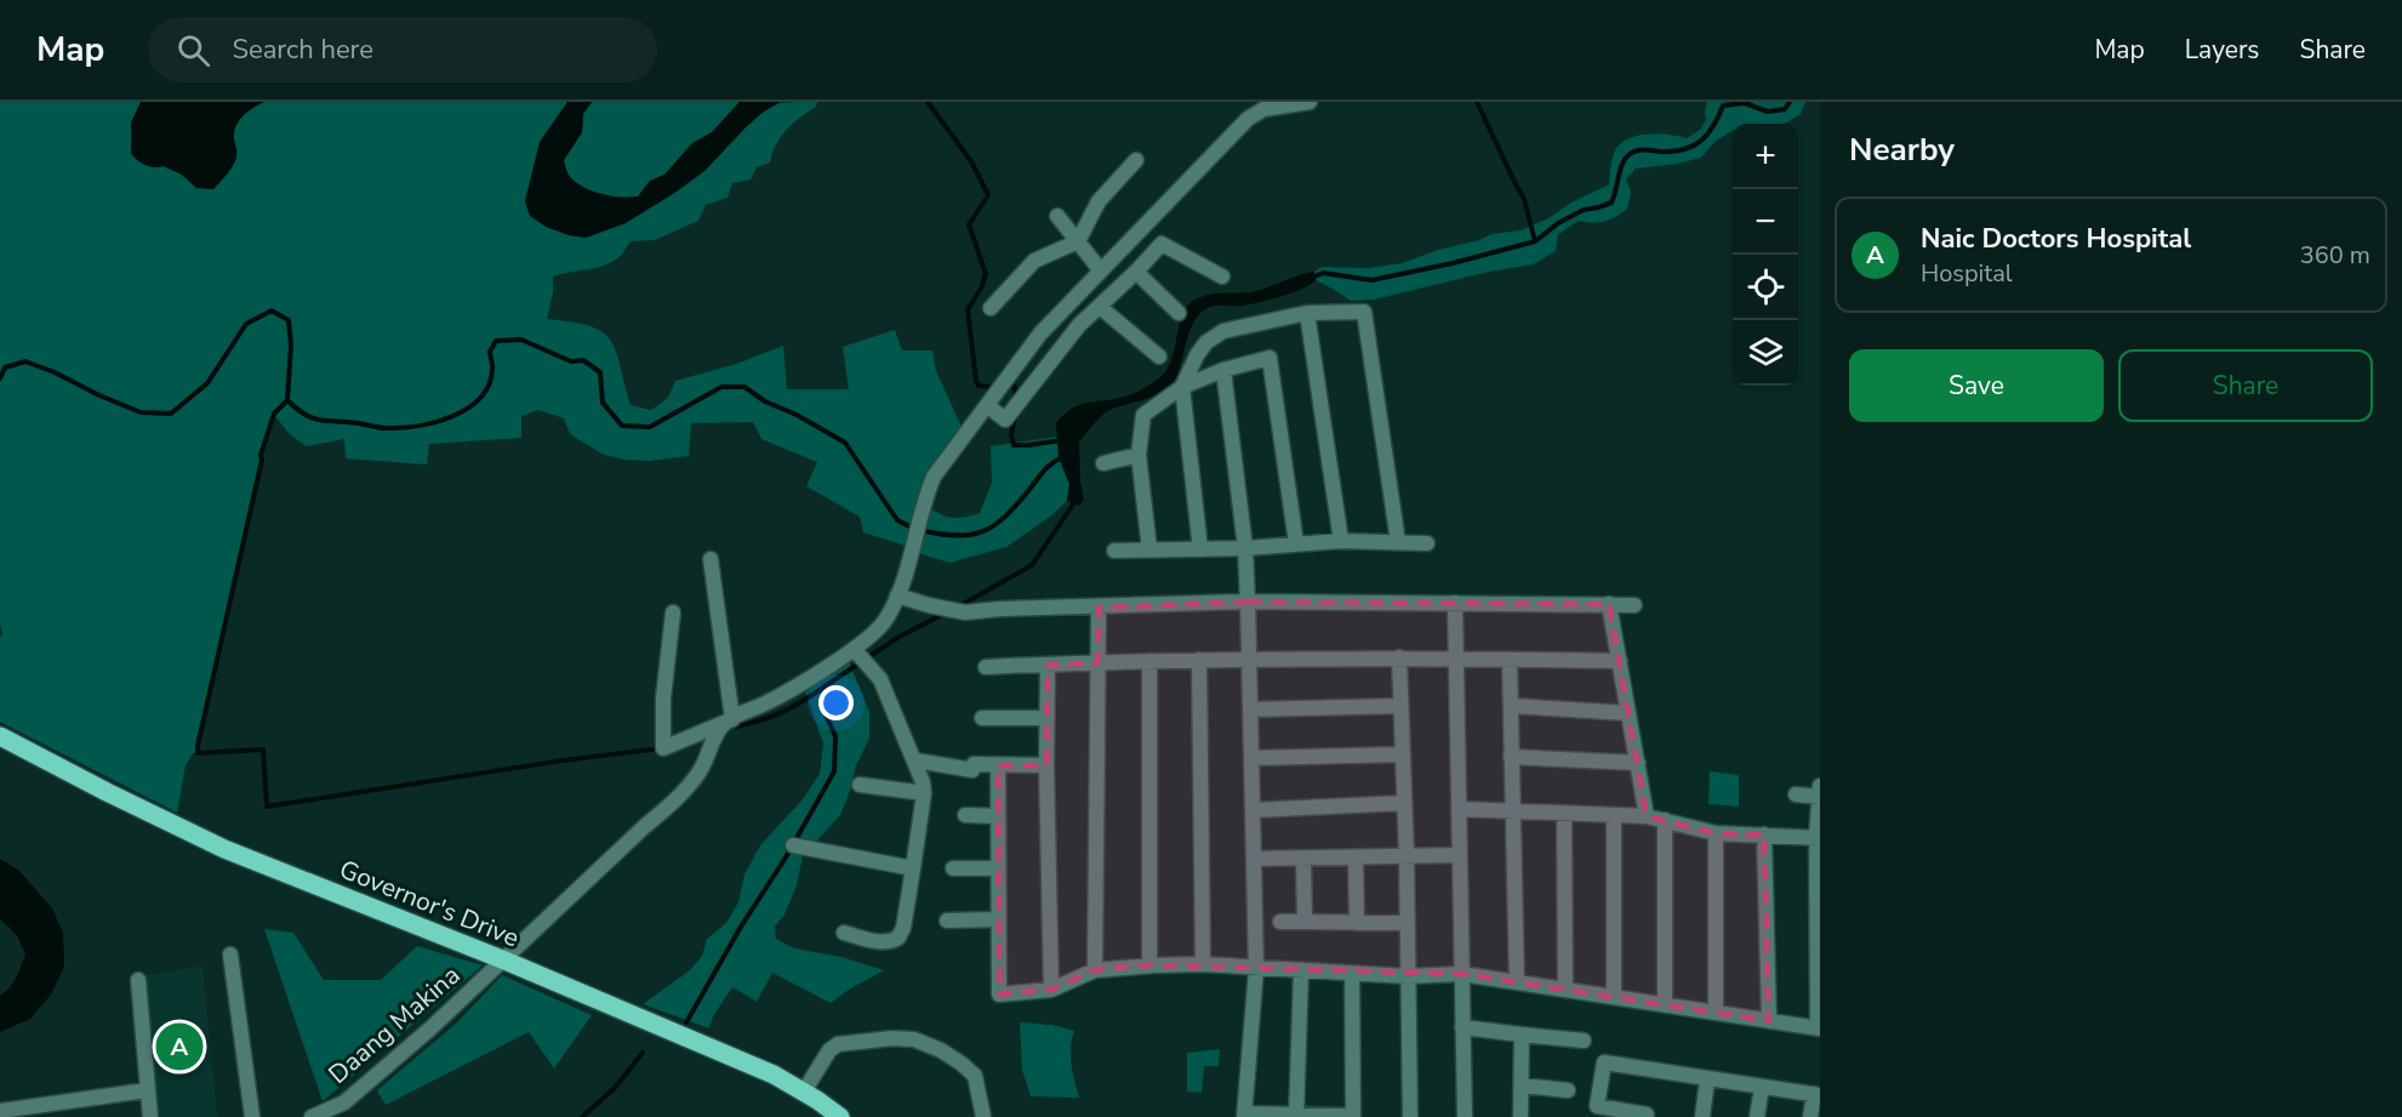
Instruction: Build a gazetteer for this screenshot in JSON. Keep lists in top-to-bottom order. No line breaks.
{"streets":{"main road":["Governor's Drive"],"street":["Daang Makina"]},"crossings":[["Governor's Drive","Daang Makina"]],"page":{"header":"Map","search":"Search here","nav":["Map","Layers","Share"],"heading":"Nearby","map_buttons":["+","−"],"list":[{"mark":"A","name":"Naic Doctors Hospital","note":"Hospital","value":"360 m"}],"buttons":["Save","Share"],"pins":"A"}}
